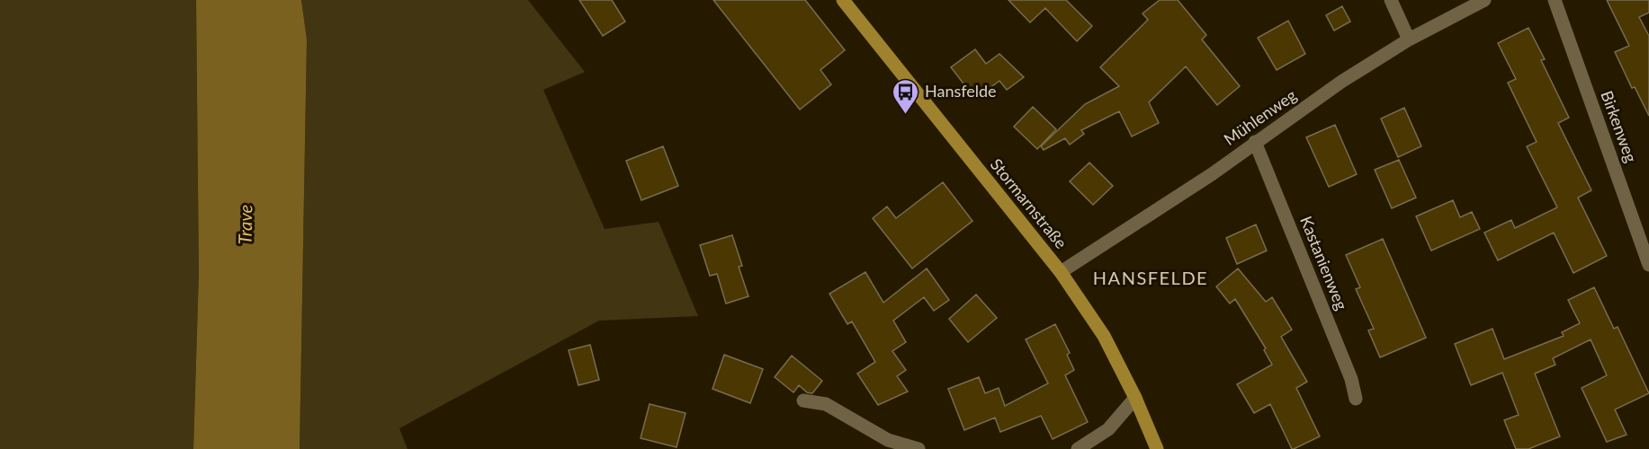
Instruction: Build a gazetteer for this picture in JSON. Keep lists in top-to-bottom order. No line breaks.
{"streets":{"main road":["Stormarnstraße"],"street":["Mühlenweg","Birkenweg","Kastanienweg"]},"crossings":[["Mühlenweg","Stormarnstraße"],["Mühlenweg","Kastanienweg"]],"districts":["HANSFELDE"],"water":["Trave"],"places":{"bus stop":["Hansfelde"]}}
